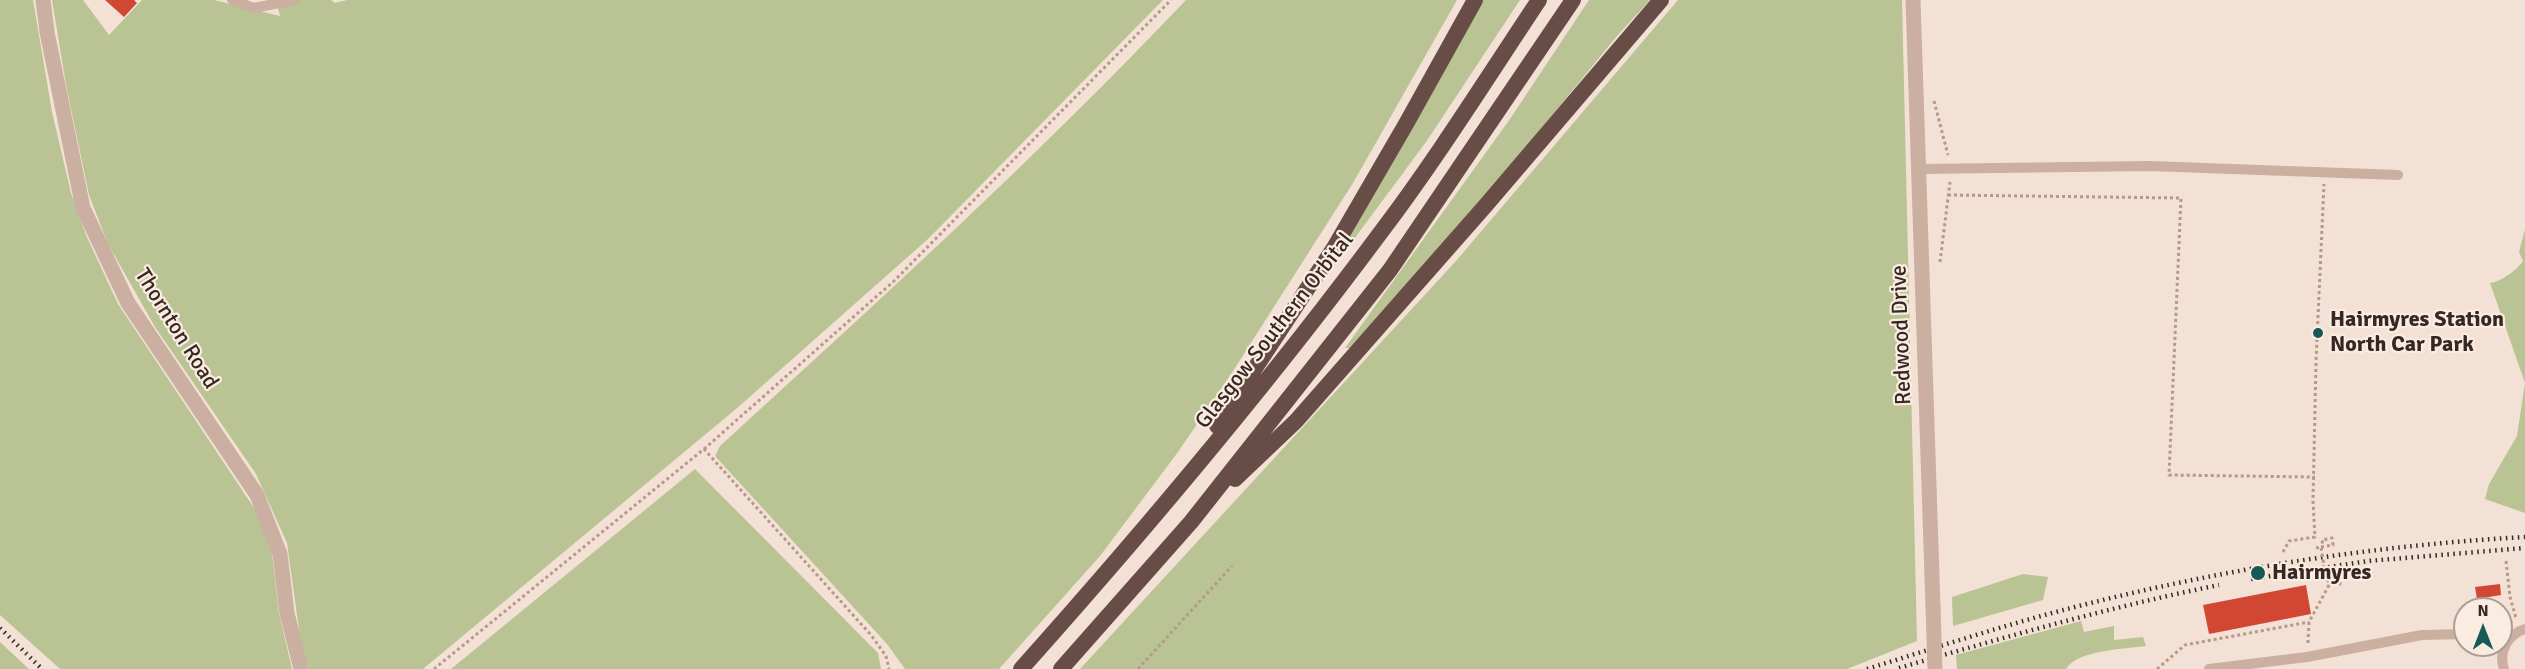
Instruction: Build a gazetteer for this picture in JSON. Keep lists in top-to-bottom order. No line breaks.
{"streets":{"highway":["Glasgow Southern Orbital"],"street":["Thornton Road","Redwood Drive"]},"places":["Hairmyres Station North Car Park","Hairmyres"],"north":"top"}
